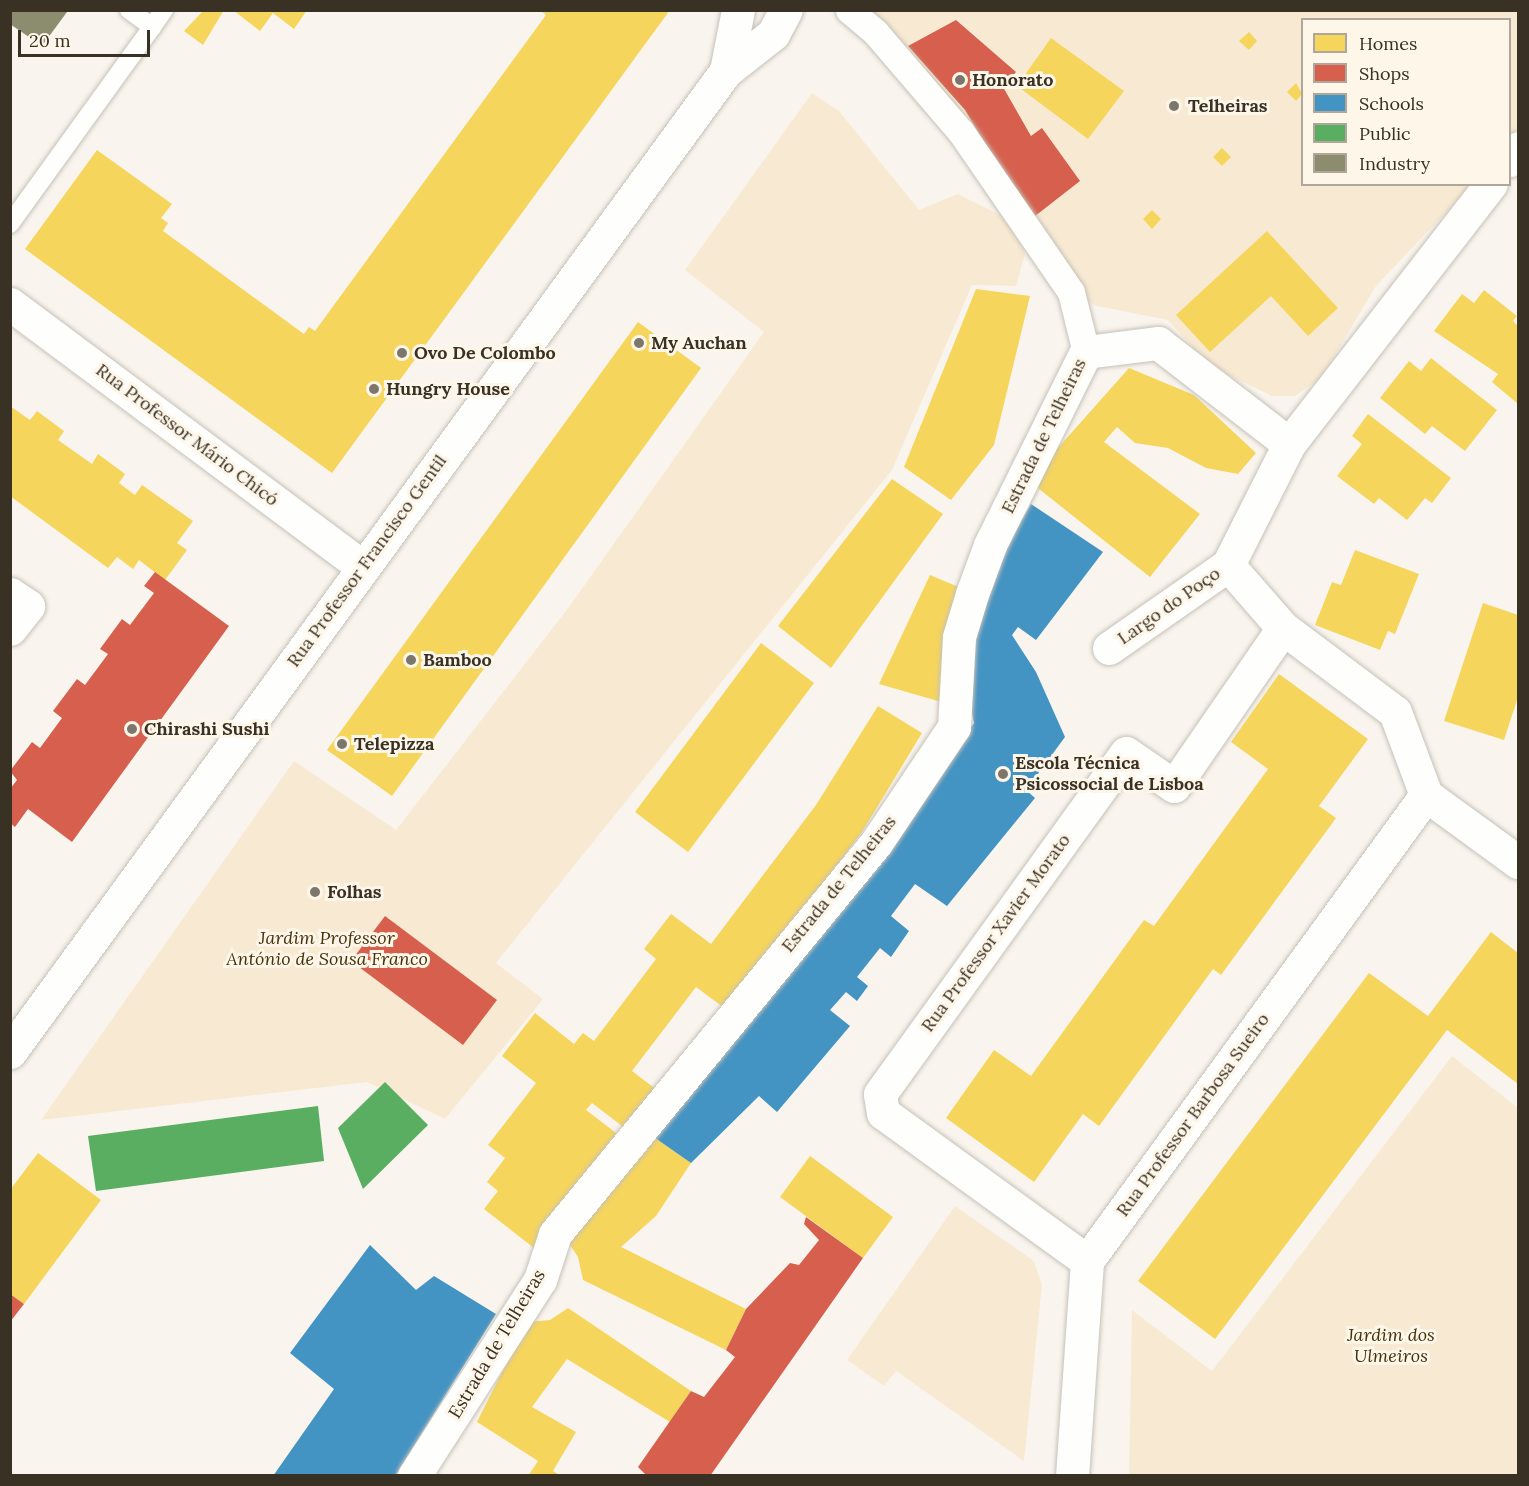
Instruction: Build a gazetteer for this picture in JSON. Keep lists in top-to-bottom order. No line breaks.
{"streets":{"street":["Rua Professor Mário Chicó","Estrada de Telheiras","Rua Professor Francisco Gentil","Largo do Poço","Rua Professor Xavier Morato","Rua Professor Barbosa Sueiro"]},"crossings":[["Rua Professor Mário Chicó","Rua Professor Francisco Gentil"],["Estrada de Telheiras","Largo do Poço"],["Largo do Poço","Rua Professor Xavier Morato"],["Largo do Poço","Rua Professor Barbosa Sueiro"],["Rua Professor Xavier Morato","Rua Professor Barbosa Sueiro"]],"parks":["Jardim Professor António de Sousa Franco","Jardim dos Ulmeiros"],"places":["Honorato","Telheiras","My Auchan","Ovo De Colombo","Hungry House","Bamboo","Chirashi Sushi","Telepizza","Escola Técnica Psicossocial de Lisboa","Folhas"],"legend":["Homes","Shops","Schools","Public","Industry"],"scale_bar":"20 m"}
